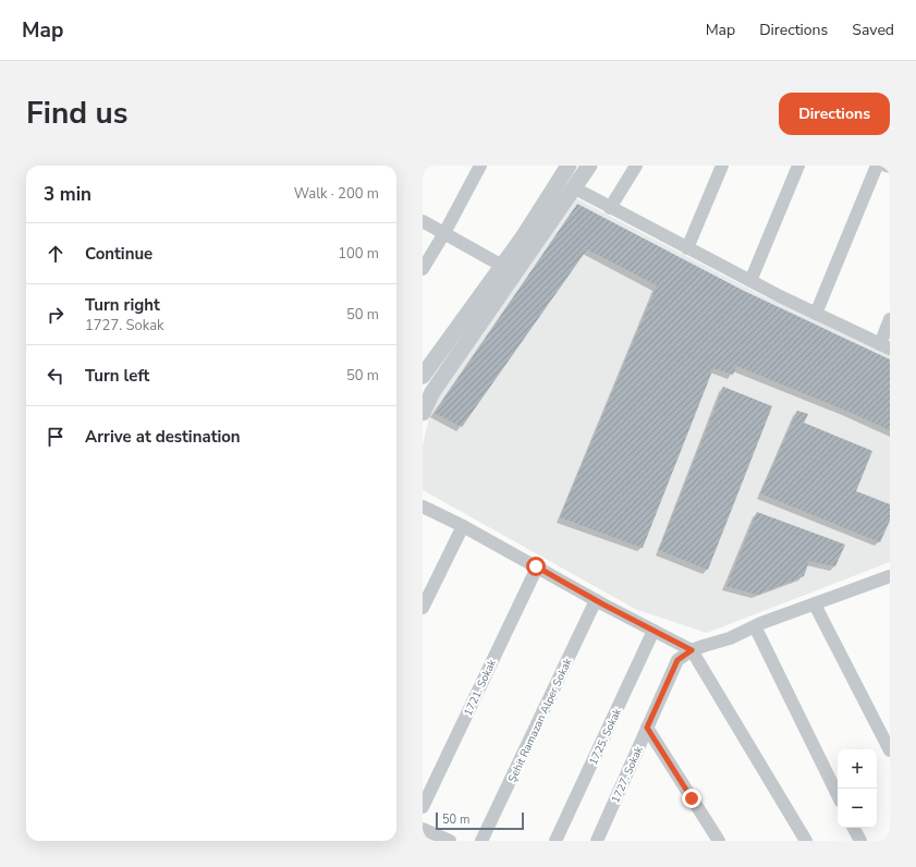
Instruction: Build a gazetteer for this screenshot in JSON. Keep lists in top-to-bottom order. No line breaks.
{"streets":{"street":["1721. Sokak","Şehit Ramazan Alper Sokak","1725. Sokak","1727. Sokak"]},"scale_bar":"50 m","page":{"header":"Map","nav":["Map","Directions","Saved"],"title":"Find us","buttons":"Directions","heading":["3 min","Walk · 200 m"],"list":[["Continue","100 m"],["Turn right","1727. Sokak","50 m"],["Turn left","50 m"],"Arrive at destination"],"map_buttons":["+","−"],"scale":"50 m"}}
